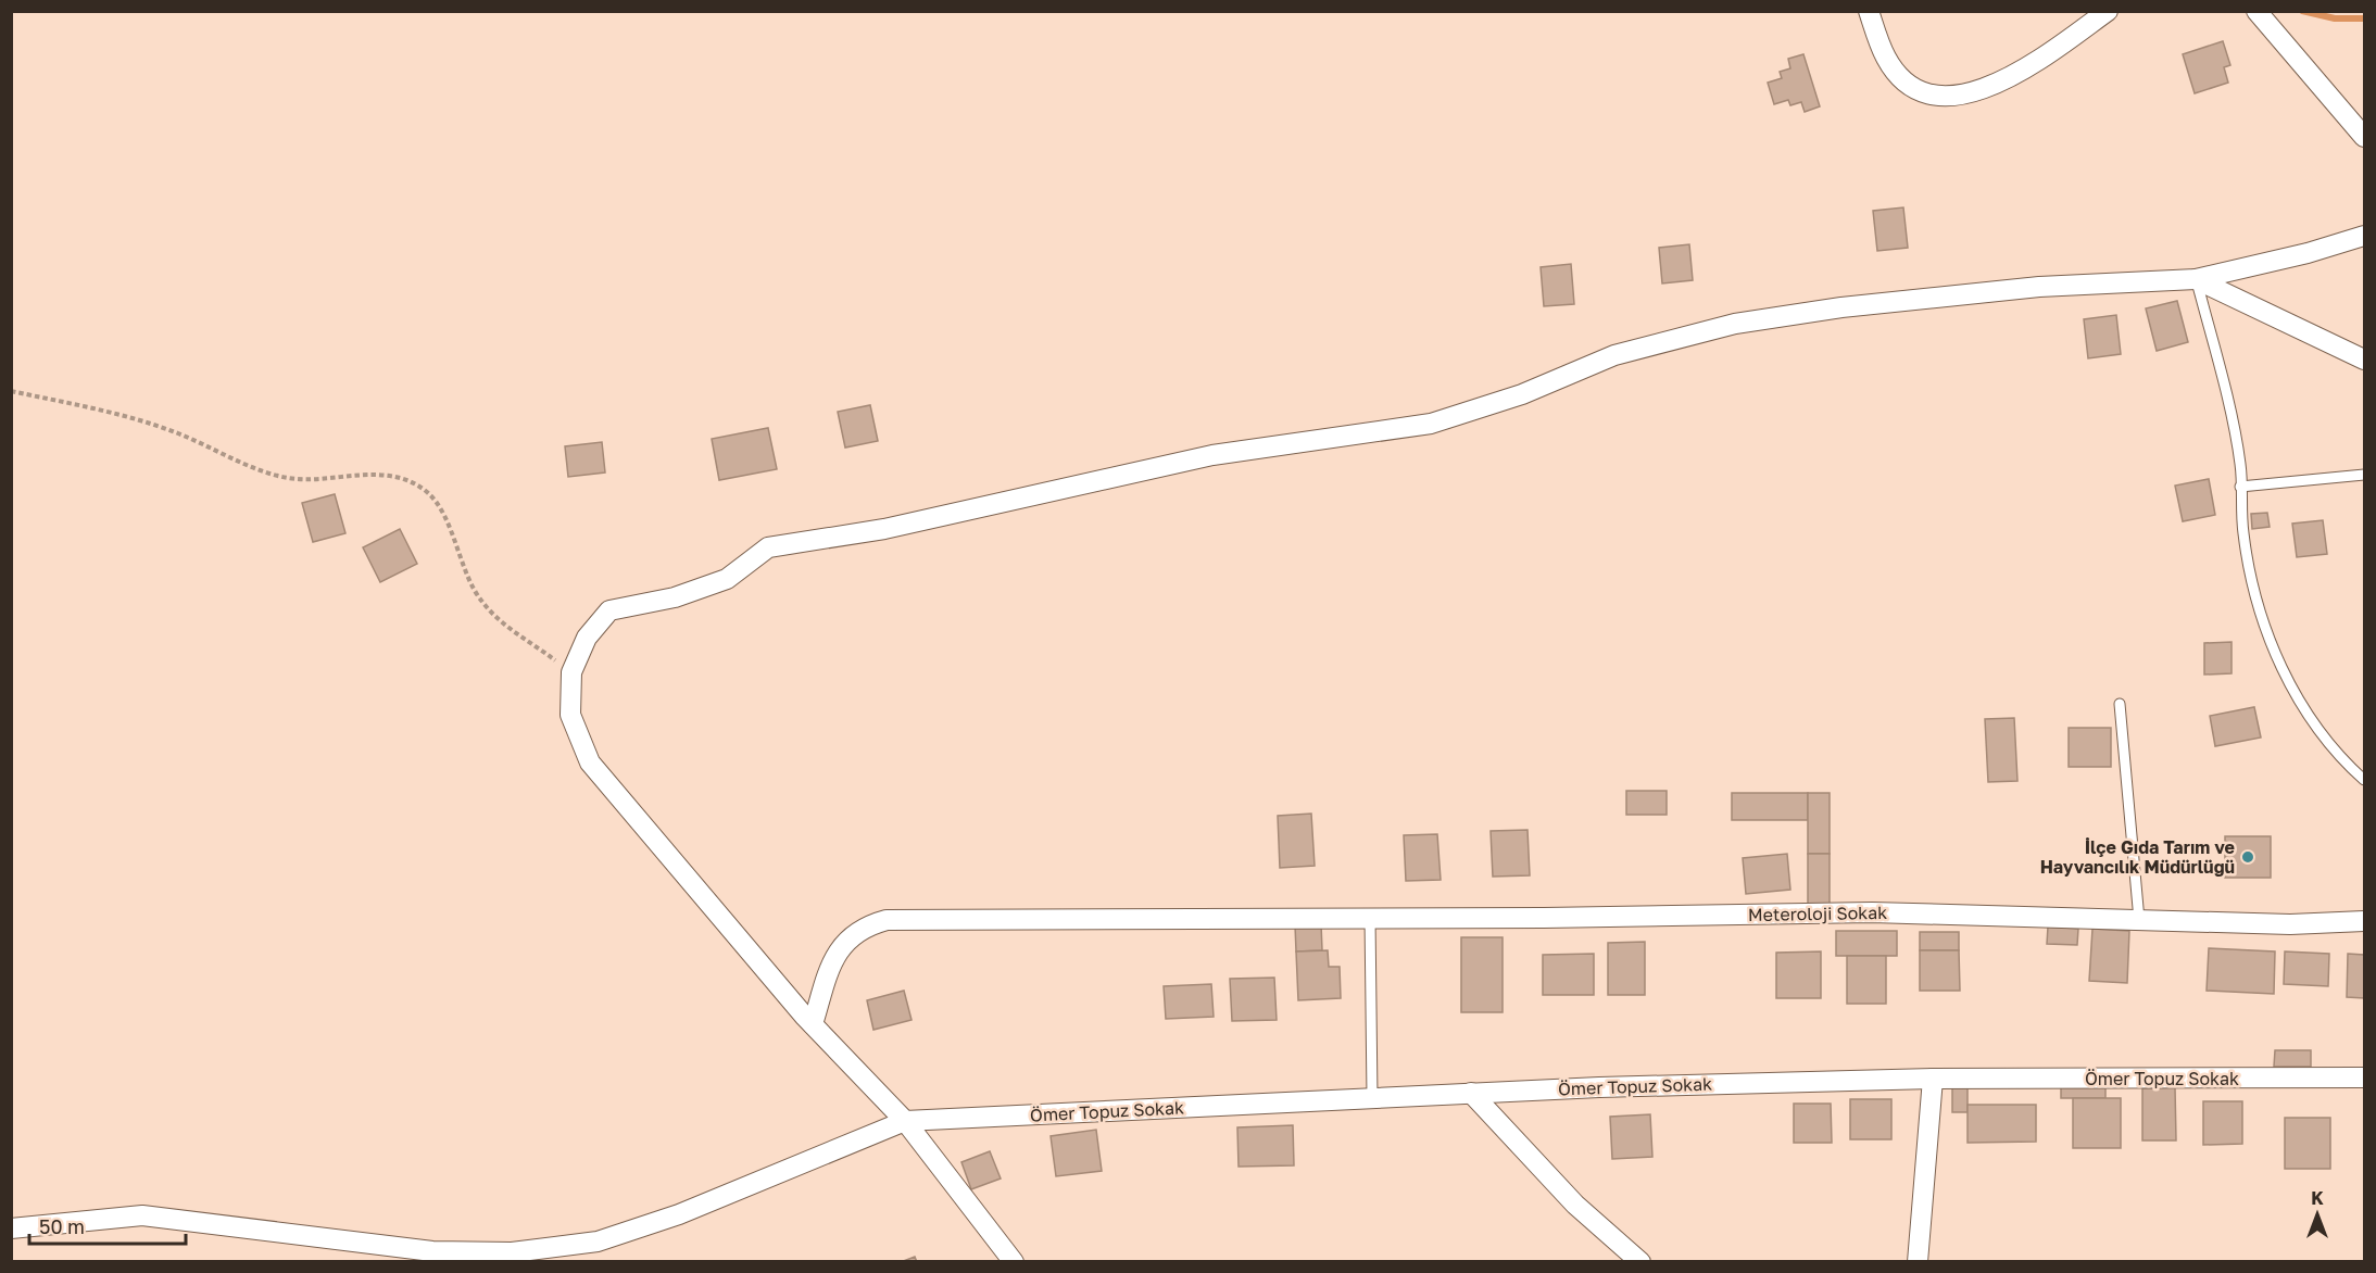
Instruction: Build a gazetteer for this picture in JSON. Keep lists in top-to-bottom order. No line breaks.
{"streets":{"street":["Meteroloji Sokak","Ömer Topuz Sokak"]},"places":["İlçe Gıda Tarım ve Hayvancılık Müdürlüğü"],"scale_bar":"50 m","north":"top"}
